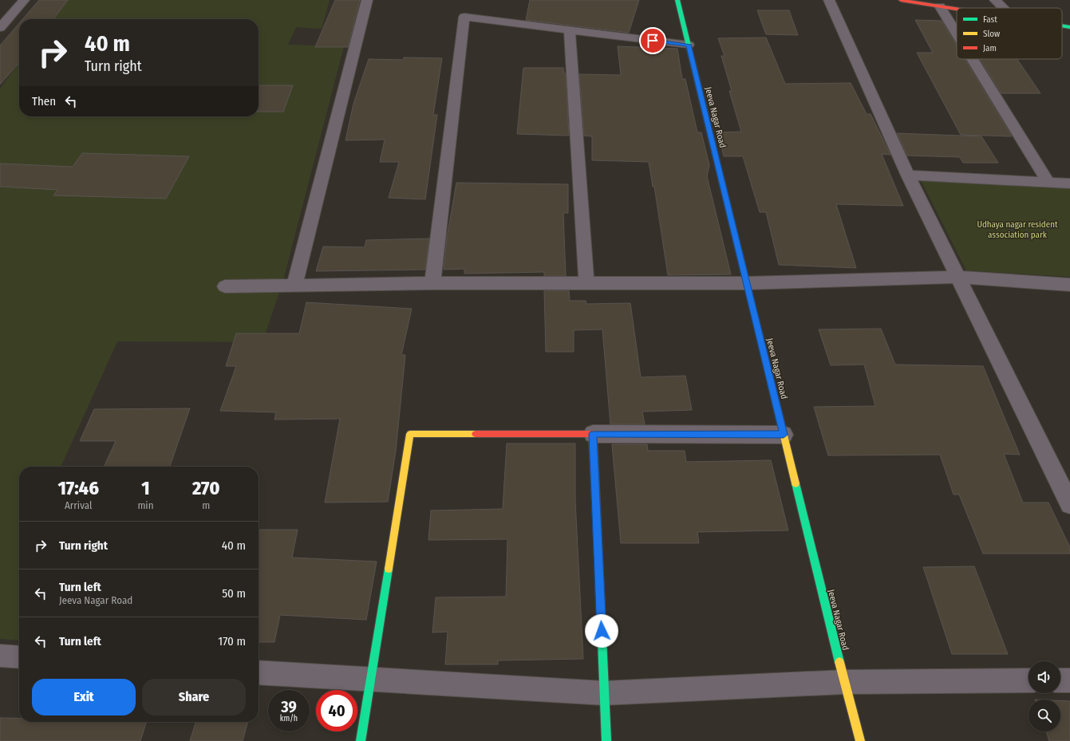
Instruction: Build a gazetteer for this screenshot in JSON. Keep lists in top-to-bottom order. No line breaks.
{"streets":{"street":["Jeeva Nagar Road"]},"parks":["Udhaya nagar resident association park"],"legend":["Fast","Slow","Jam"],"page":{"turn":["40 m","Turn right"],"then":"Then","eta":["17:46","Arrival","1","min","270","m"],"list":[{"name":"Turn right","value":"40 m"},{"name":"Turn left","note":"Jeeva Nagar Road","value":"50 m"},{"name":"Turn left","value":"170 m"}],"buttons":["Exit","Share"],"speed":"39 km/h","limit":"40"}}
